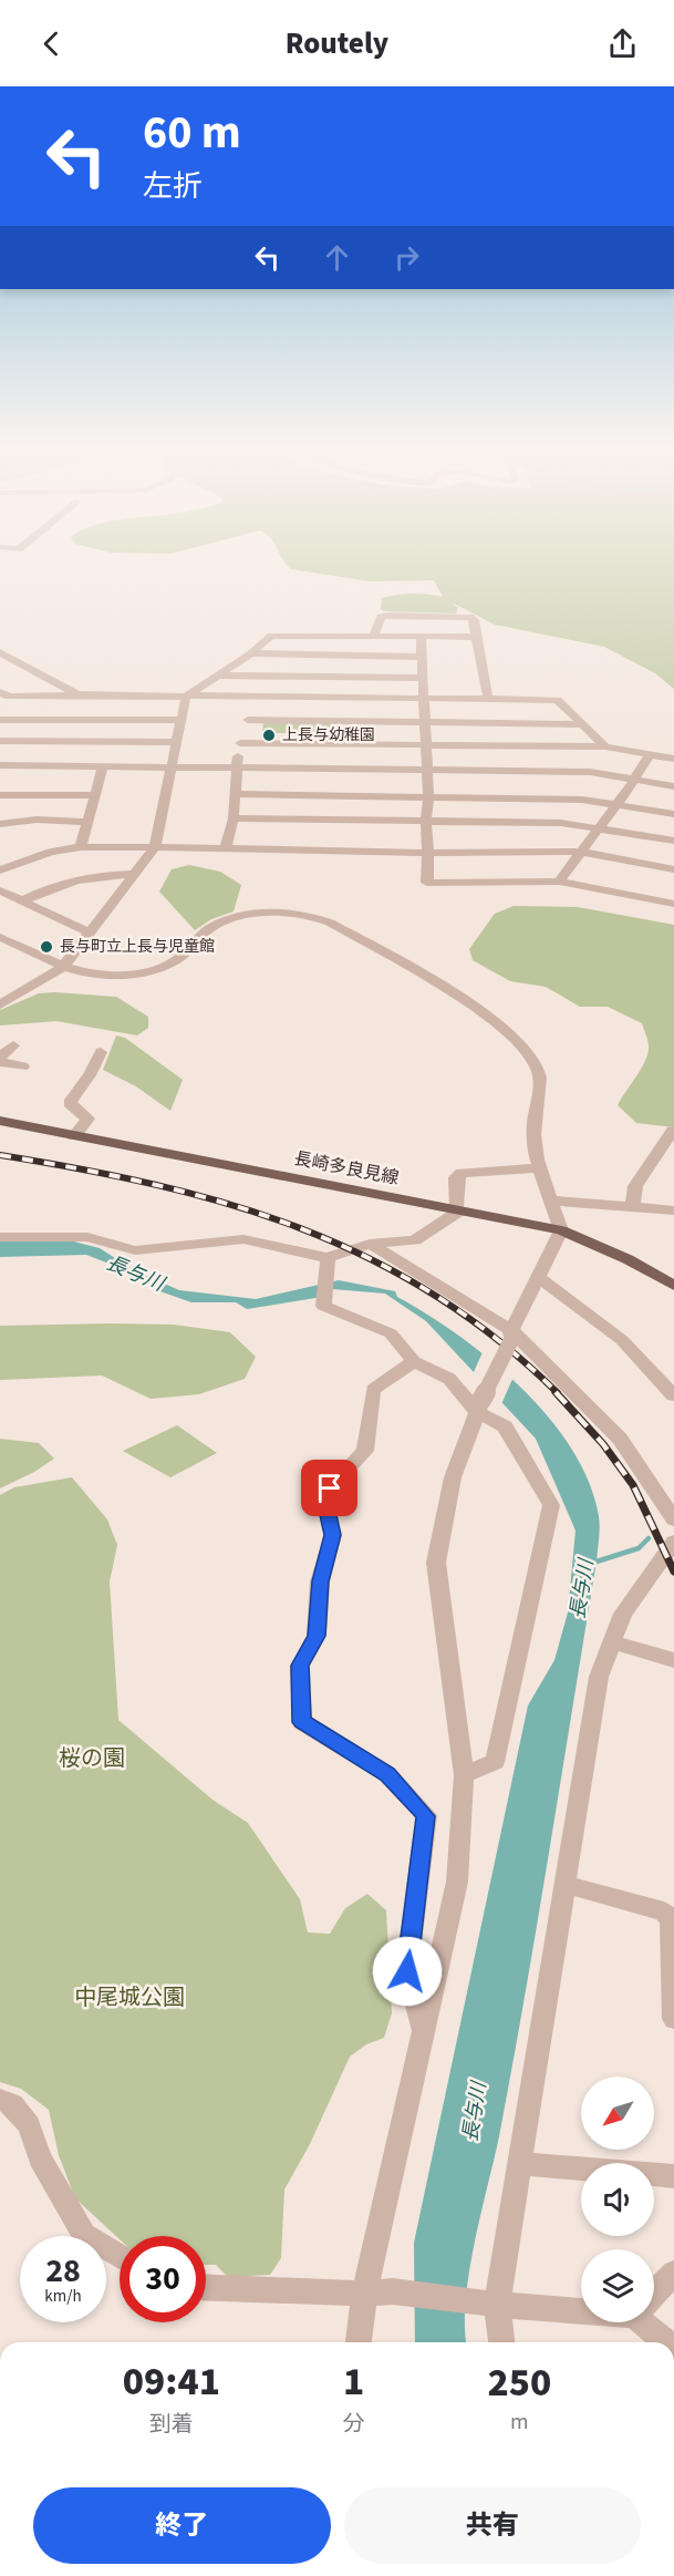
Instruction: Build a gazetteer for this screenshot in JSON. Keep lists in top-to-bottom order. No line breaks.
{"streets":{"main road":["長崎多良見線"]},"water":["長与川"],"parks":["桜の園","中尾城公園"],"places":["上長与幼稚園","長与町立上長与児童館"],"north":"bottom left","page":{"header":"Routely","turn":["60 m","左折"],"speed":"28 km/h","limit":"30","eta":["09:41","到着","1","分","250","m"],"buttons":["終了","共有"]}}
